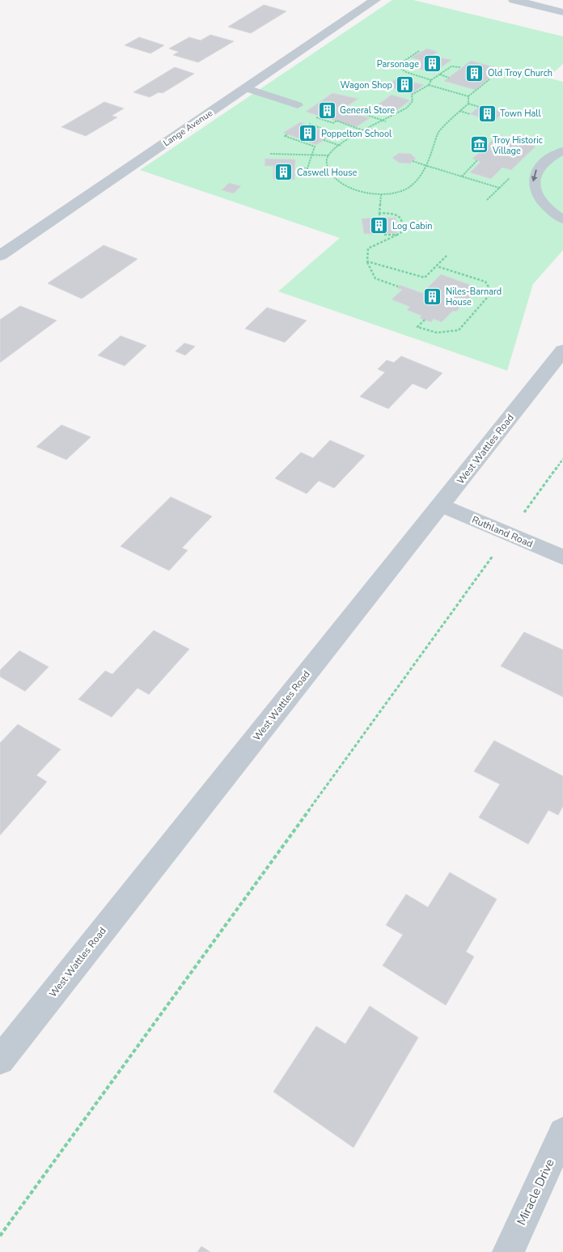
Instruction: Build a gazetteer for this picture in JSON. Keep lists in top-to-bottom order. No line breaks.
{"streets":{"street":["Lange Avenue","West Wattles Road","Ruthland Road","Miracle Drive"]},"crossings":[["West Wattles Road","Ruthland Road"]],"places":{"building":["Parsonage","Old Troy Church","Wagon Shop","General Store","Town Hall","Poppelton School","Caswell House","Log Cabin","Niles-Barnard House"],"museum":["Troy Historic Village"]}}
